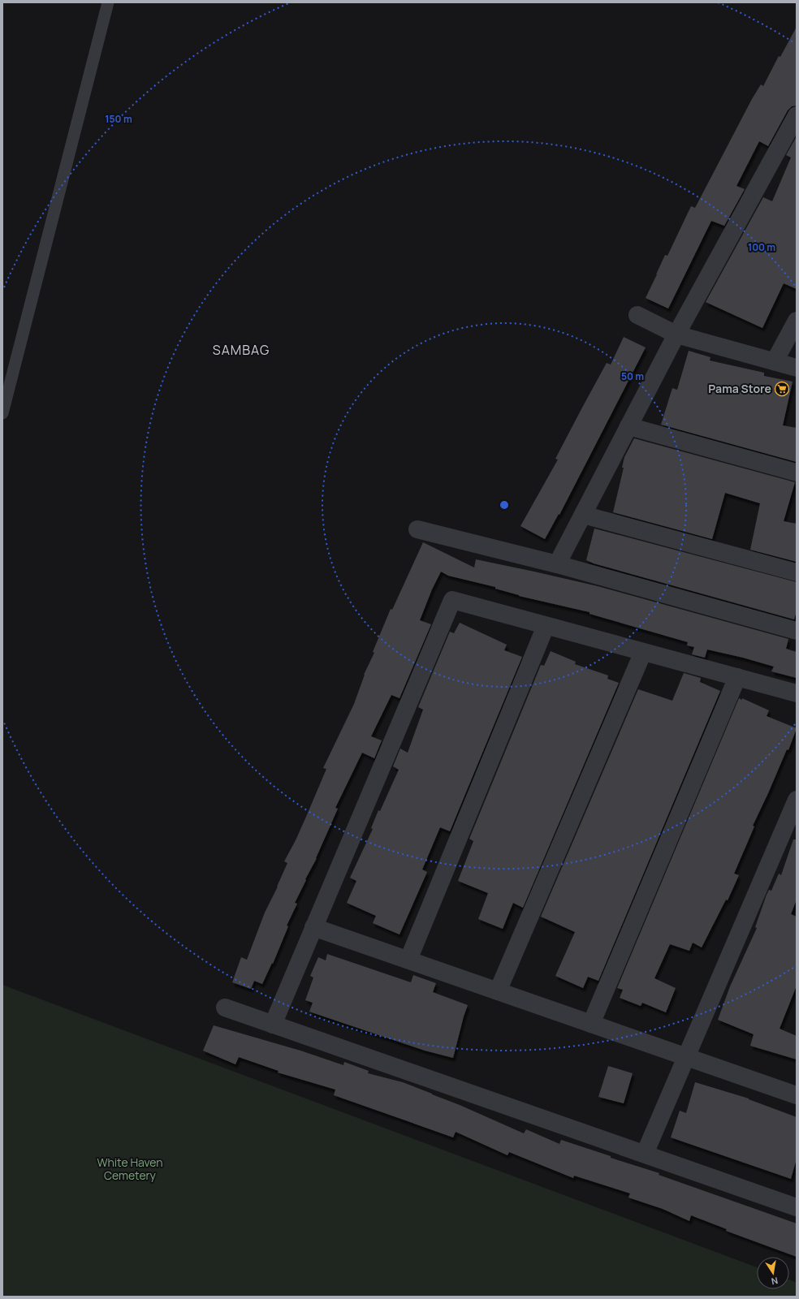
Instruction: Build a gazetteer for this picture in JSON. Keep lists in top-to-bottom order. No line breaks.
{"districts":["SAMBAG"],"parks":["White Haven Cemetery"],"places":{"supermarket":["Pama Store"]},"north":"bottom","rings":["150 m","100 m","50 m"]}
